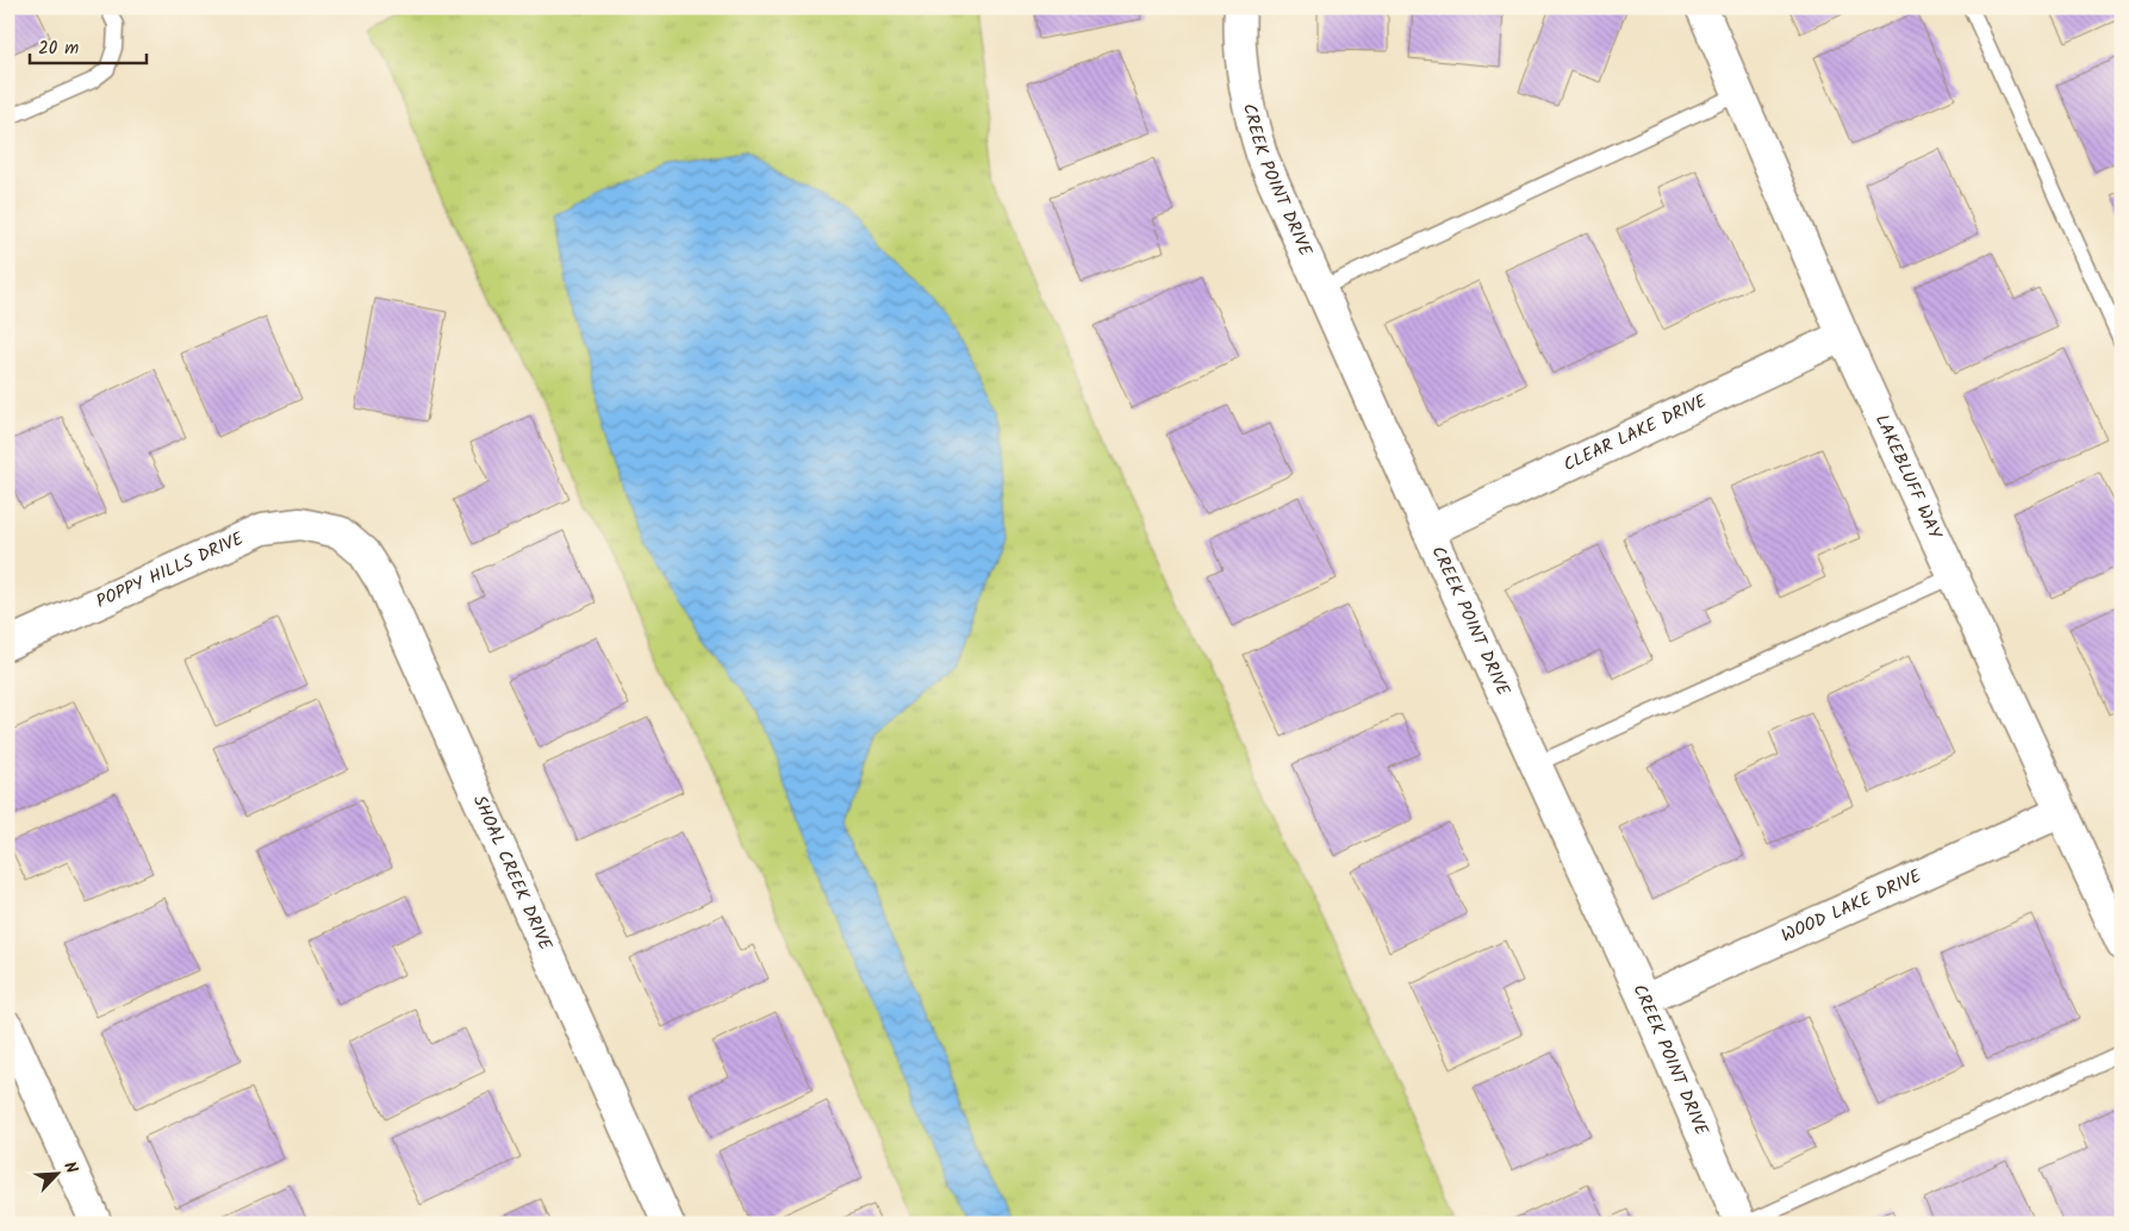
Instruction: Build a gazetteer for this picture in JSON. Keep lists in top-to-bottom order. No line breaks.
{"streets":{"street":["CREEK POINT DRIVE","CLEAR LAKE DRIVE","LAKEBLUFF WAY","POPPY HILLS DRIVE","SHOAL CREEK DRIVE","WOOD LAKE DRIVE"]},"crossings":[["CREEK POINT DRIVE","CLEAR LAKE DRIVE"],["CREEK POINT DRIVE","WOOD LAKE DRIVE"],["CLEAR LAKE DRIVE","LAKEBLUFF WAY"],["LAKEBLUFF WAY","WOOD LAKE DRIVE"],["POPPY HILLS DRIVE","SHOAL CREEK DRIVE"]],"scale_bar":"20 m","north":"top right"}
